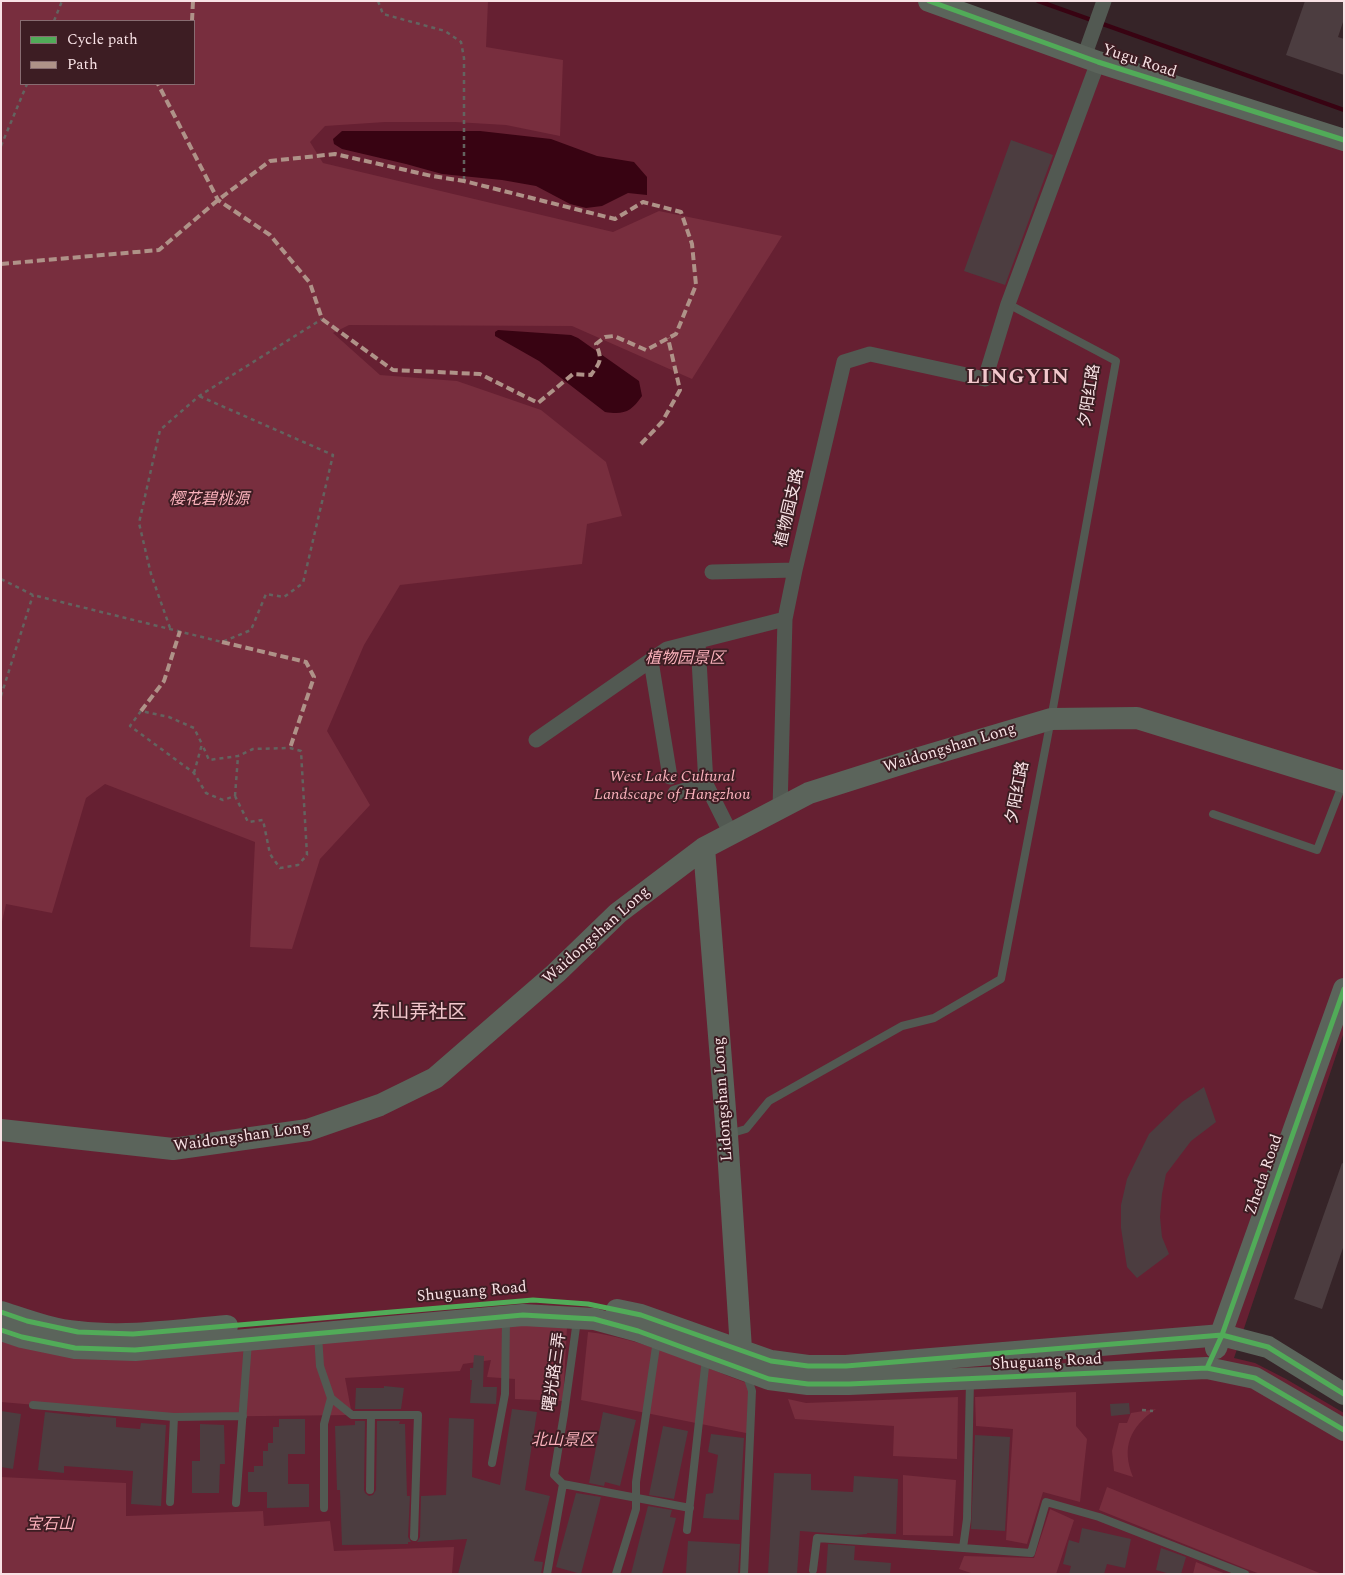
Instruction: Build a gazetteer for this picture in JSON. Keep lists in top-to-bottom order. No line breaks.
{"streets":{"main road":["Yugu Road","Waidongshan Long","Lidongshan Long","Zheda Road","Shuguang Road"],"street":["植物园支路"],"lane":["夕阳红路","曙光路三弄"]},"crossings":[["夕阳红路","植物园支路"],["夕阳红路","Waidongshan Long"],["夕阳红路","Lidongshan Long"],["植物园支路","Waidongshan Long"],["Waidongshan Long","Lidongshan Long"],["Lidongshan Long","Shuguang Road"],["Zheda Road","Shuguang Road"],["Shuguang Road","曙光路三弄"]],"districts":["LINGYIN","东山弄社区"],"parks":["樱花碧桃源","植物园景区","West Lake Cultural Landscape of Hangzhou","北山景区","宝石山"],"legend":["Cycle path","Path"]}
